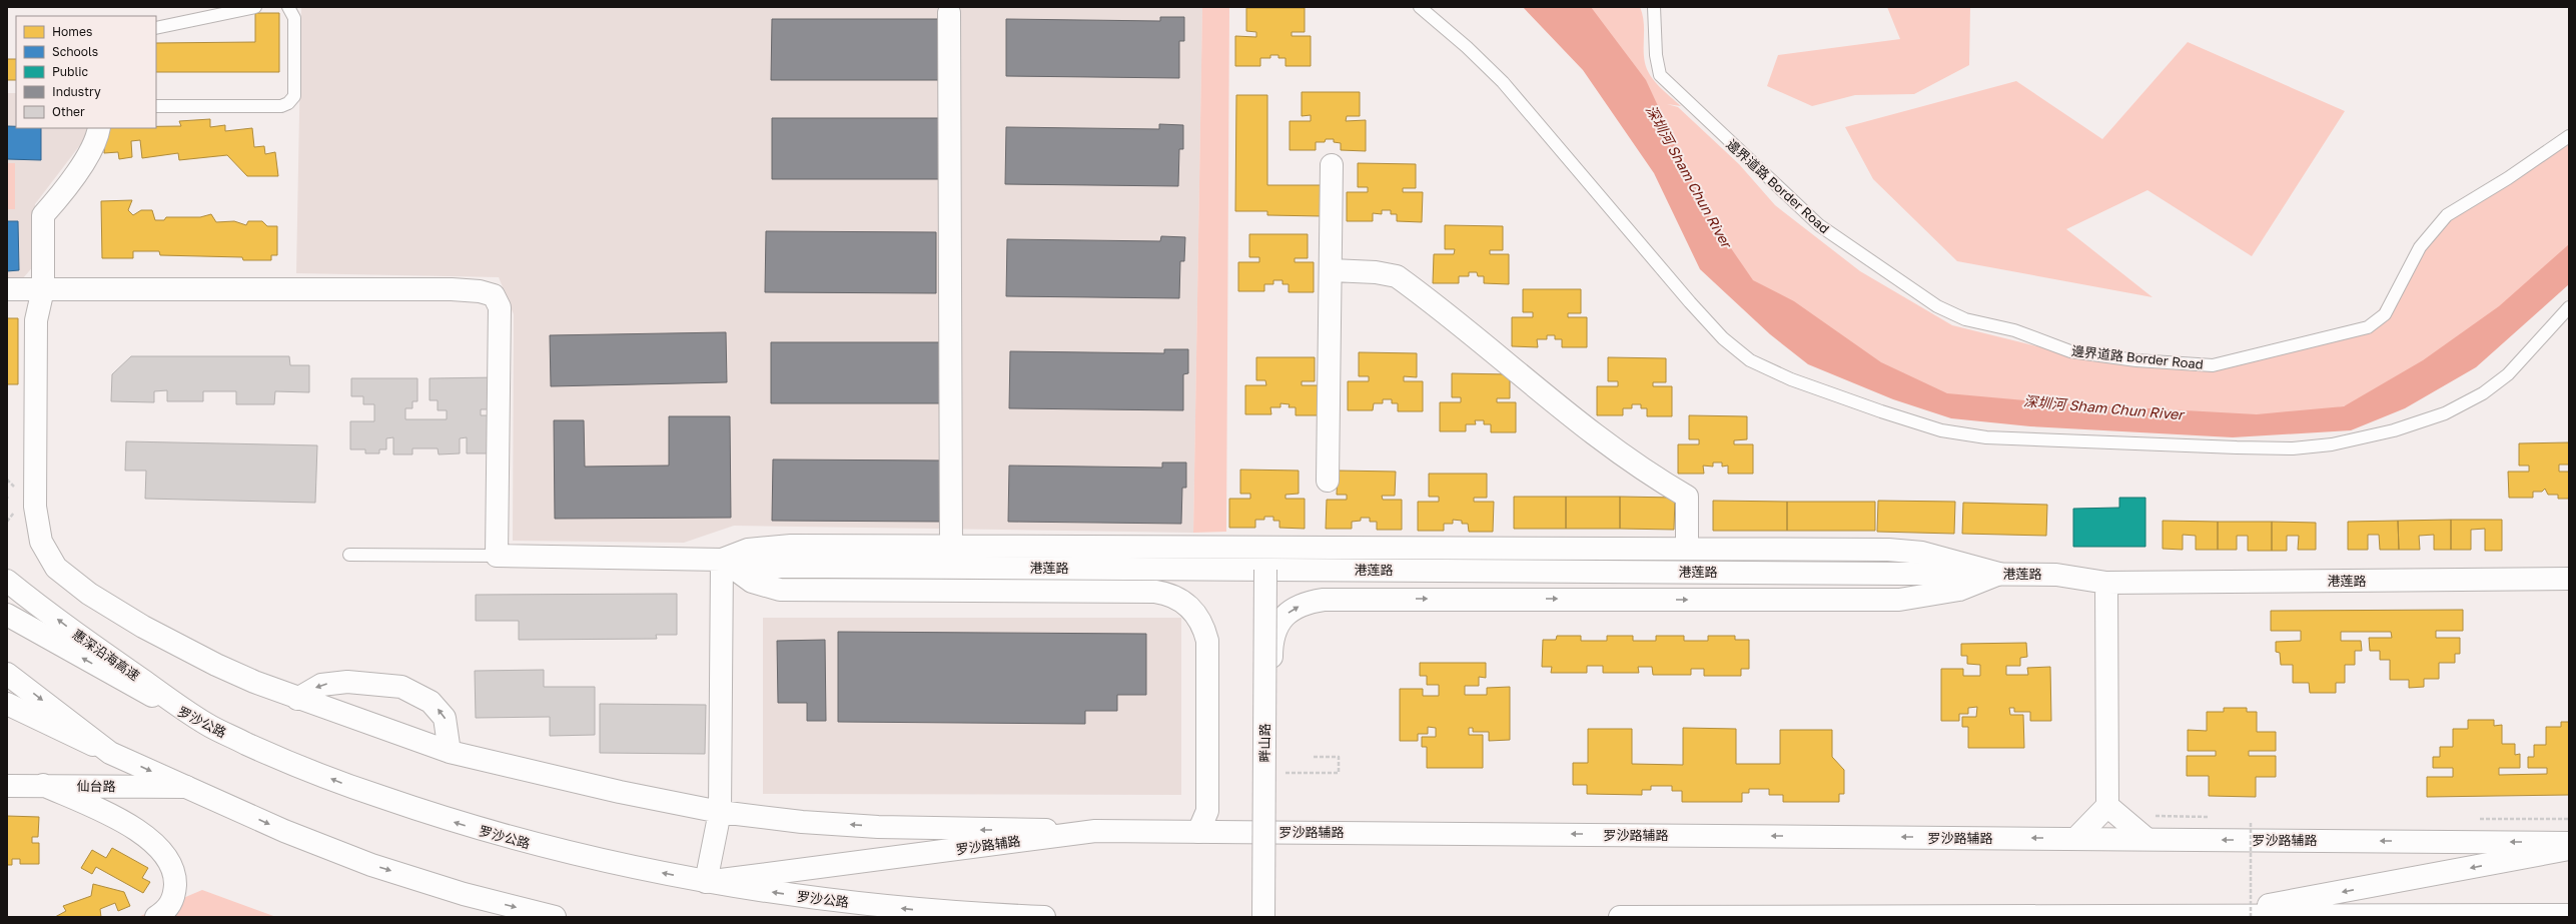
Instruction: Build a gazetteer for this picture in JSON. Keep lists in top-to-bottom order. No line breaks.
{"streets":{"main road":["港莲路","惠深沿海高速","罗沙公路","畔山路","仙台路","罗沙路辅路"],"lane":["邊界道路 Border Road"]},"crossings":[["港莲路","畔山路"],["惠深沿海高速","罗沙公路"],["罗沙公路","罗沙路辅路"]],"water":["深圳河 Sham Chun River"],"legend":["Homes","Schools","Public","Industry","Other"]}
